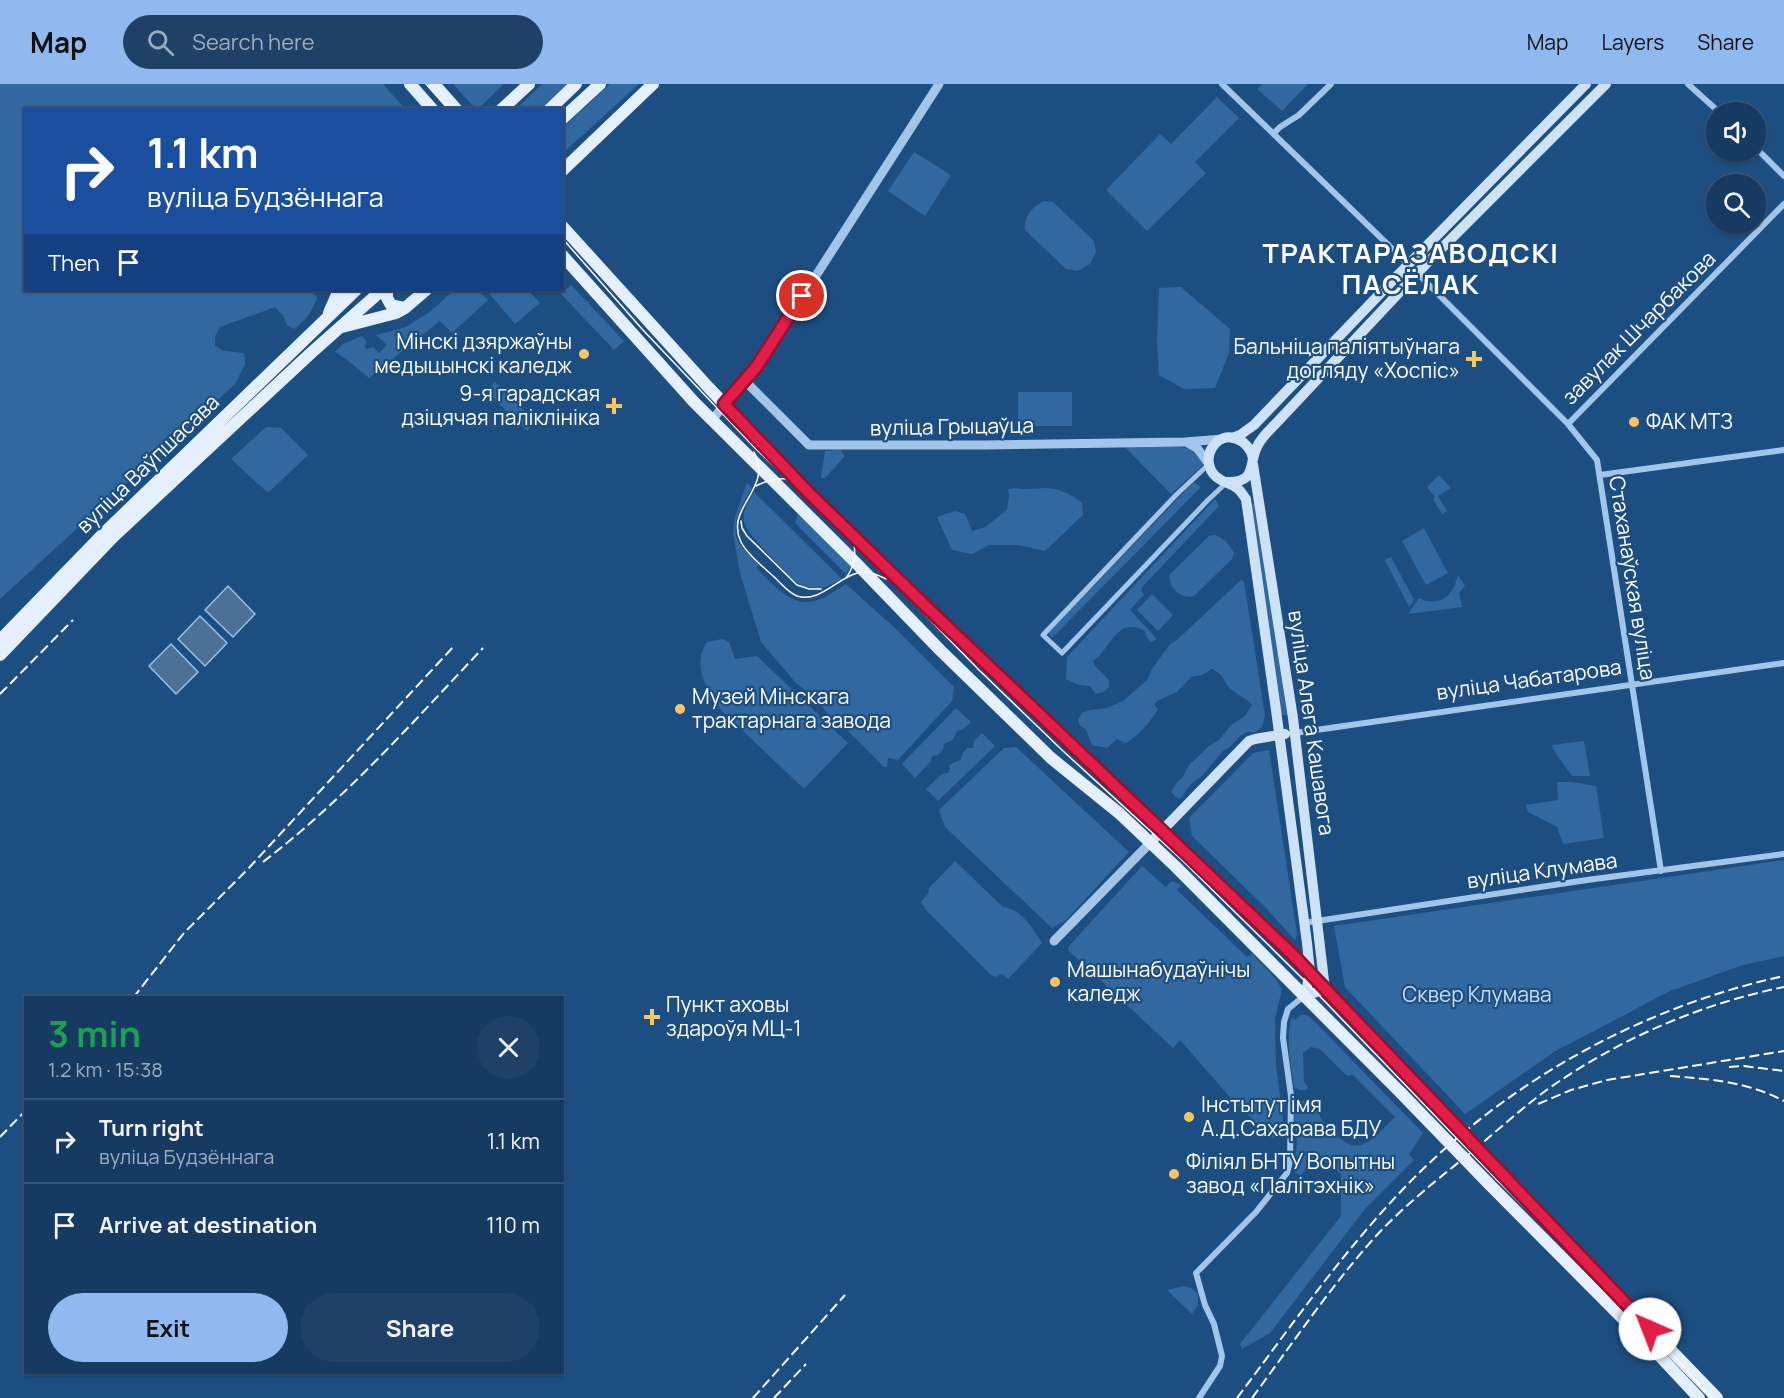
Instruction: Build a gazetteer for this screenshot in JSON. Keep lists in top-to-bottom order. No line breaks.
{"streets":{"main road":["вуліца Ваўпшасава","вуліца Чабатарова","вуліца Алега Кашавога"],"street":["завулак Шчарбакова","вуліца Грыцаўца","Стаханаўская вуліца","вуліца Клумава"]},"crossings":[["завулак Шчарбакова","Стаханаўская вуліца"],["вуліца Грыцаўца","вуліца Алега Кашавога"],["Стаханаўская вуліца","вуліца Чабатарова"],["Стаханаўская вуліца","вуліца Клумава"],["вуліца Чабатарова","вуліца Алега Кашавога"],["вуліца Алега Кашавога","вуліца Клумава"]],"districts":["ТРАКТАРАЗАВОДСКІ ПАСЁЛАК"],"parks":["Сквер Клумава"],"places":{"other":["Мінскі дзяржаўны медыцынскі каледж","ФАК МТЗ","Музей Мінскага трактарнага завода","Машынабудаўнічы каледж","Інстытут імя А.Д.Сахарава БДУ","Філіял БНТУ Вопытны завод «Палітэхнік»"],"health":["Бальніца паліятыўнага догляду «Хоспіс»","9-я гарадская дзіцячая паліклініка","Пункт аховы здароўя МЦ-1"]},"page":{"header":"Map","search":"Search here","nav":["Map","Layers","Share"],"turn":["1.1 km","вуліца Будзённага"],"then":"Then","heading":["3 min","1.2 km · 15:38"],"list":[{"name":"Turn right","note":"вуліца Будзённага","value":"1.1 km"},{"name":"Arrive at destination","value":"110 m"}],"buttons":["Exit","Share"]}}
